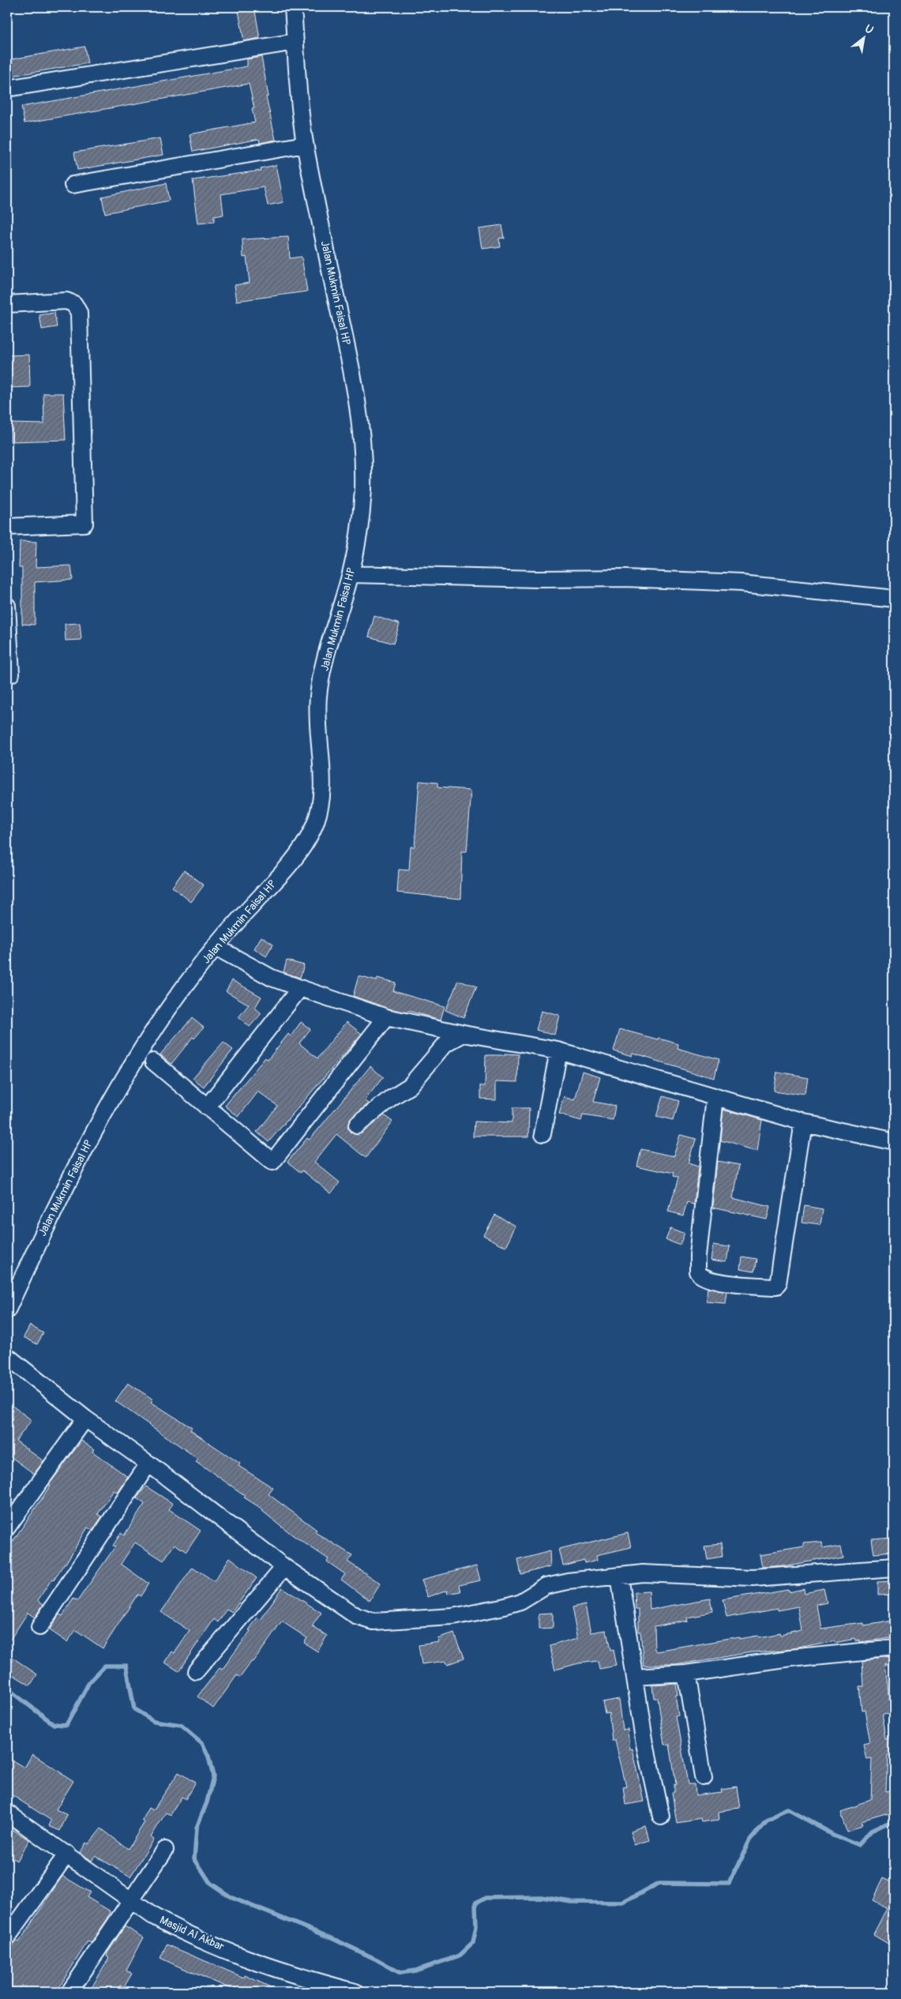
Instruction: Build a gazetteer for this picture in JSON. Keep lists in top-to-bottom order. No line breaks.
{"streets":{"street":["Jalan Mukmin Faisal HP","Masjid Al Akbar"]},"north":"top right"}
